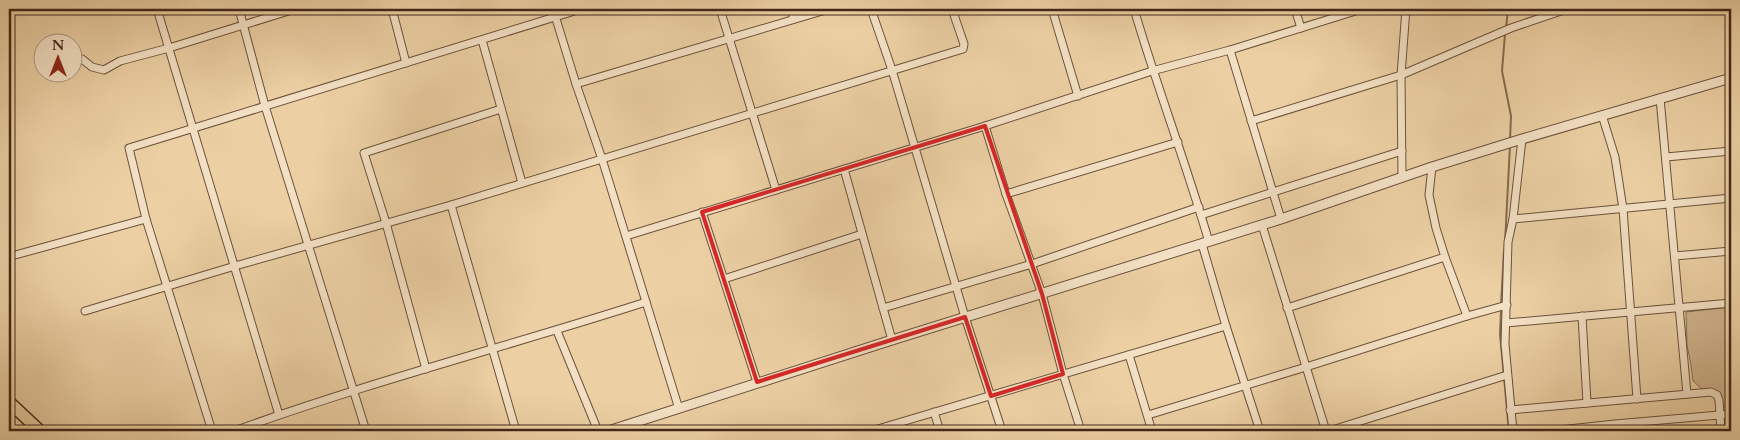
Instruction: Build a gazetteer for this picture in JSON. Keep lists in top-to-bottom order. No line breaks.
{"north":"top"}
